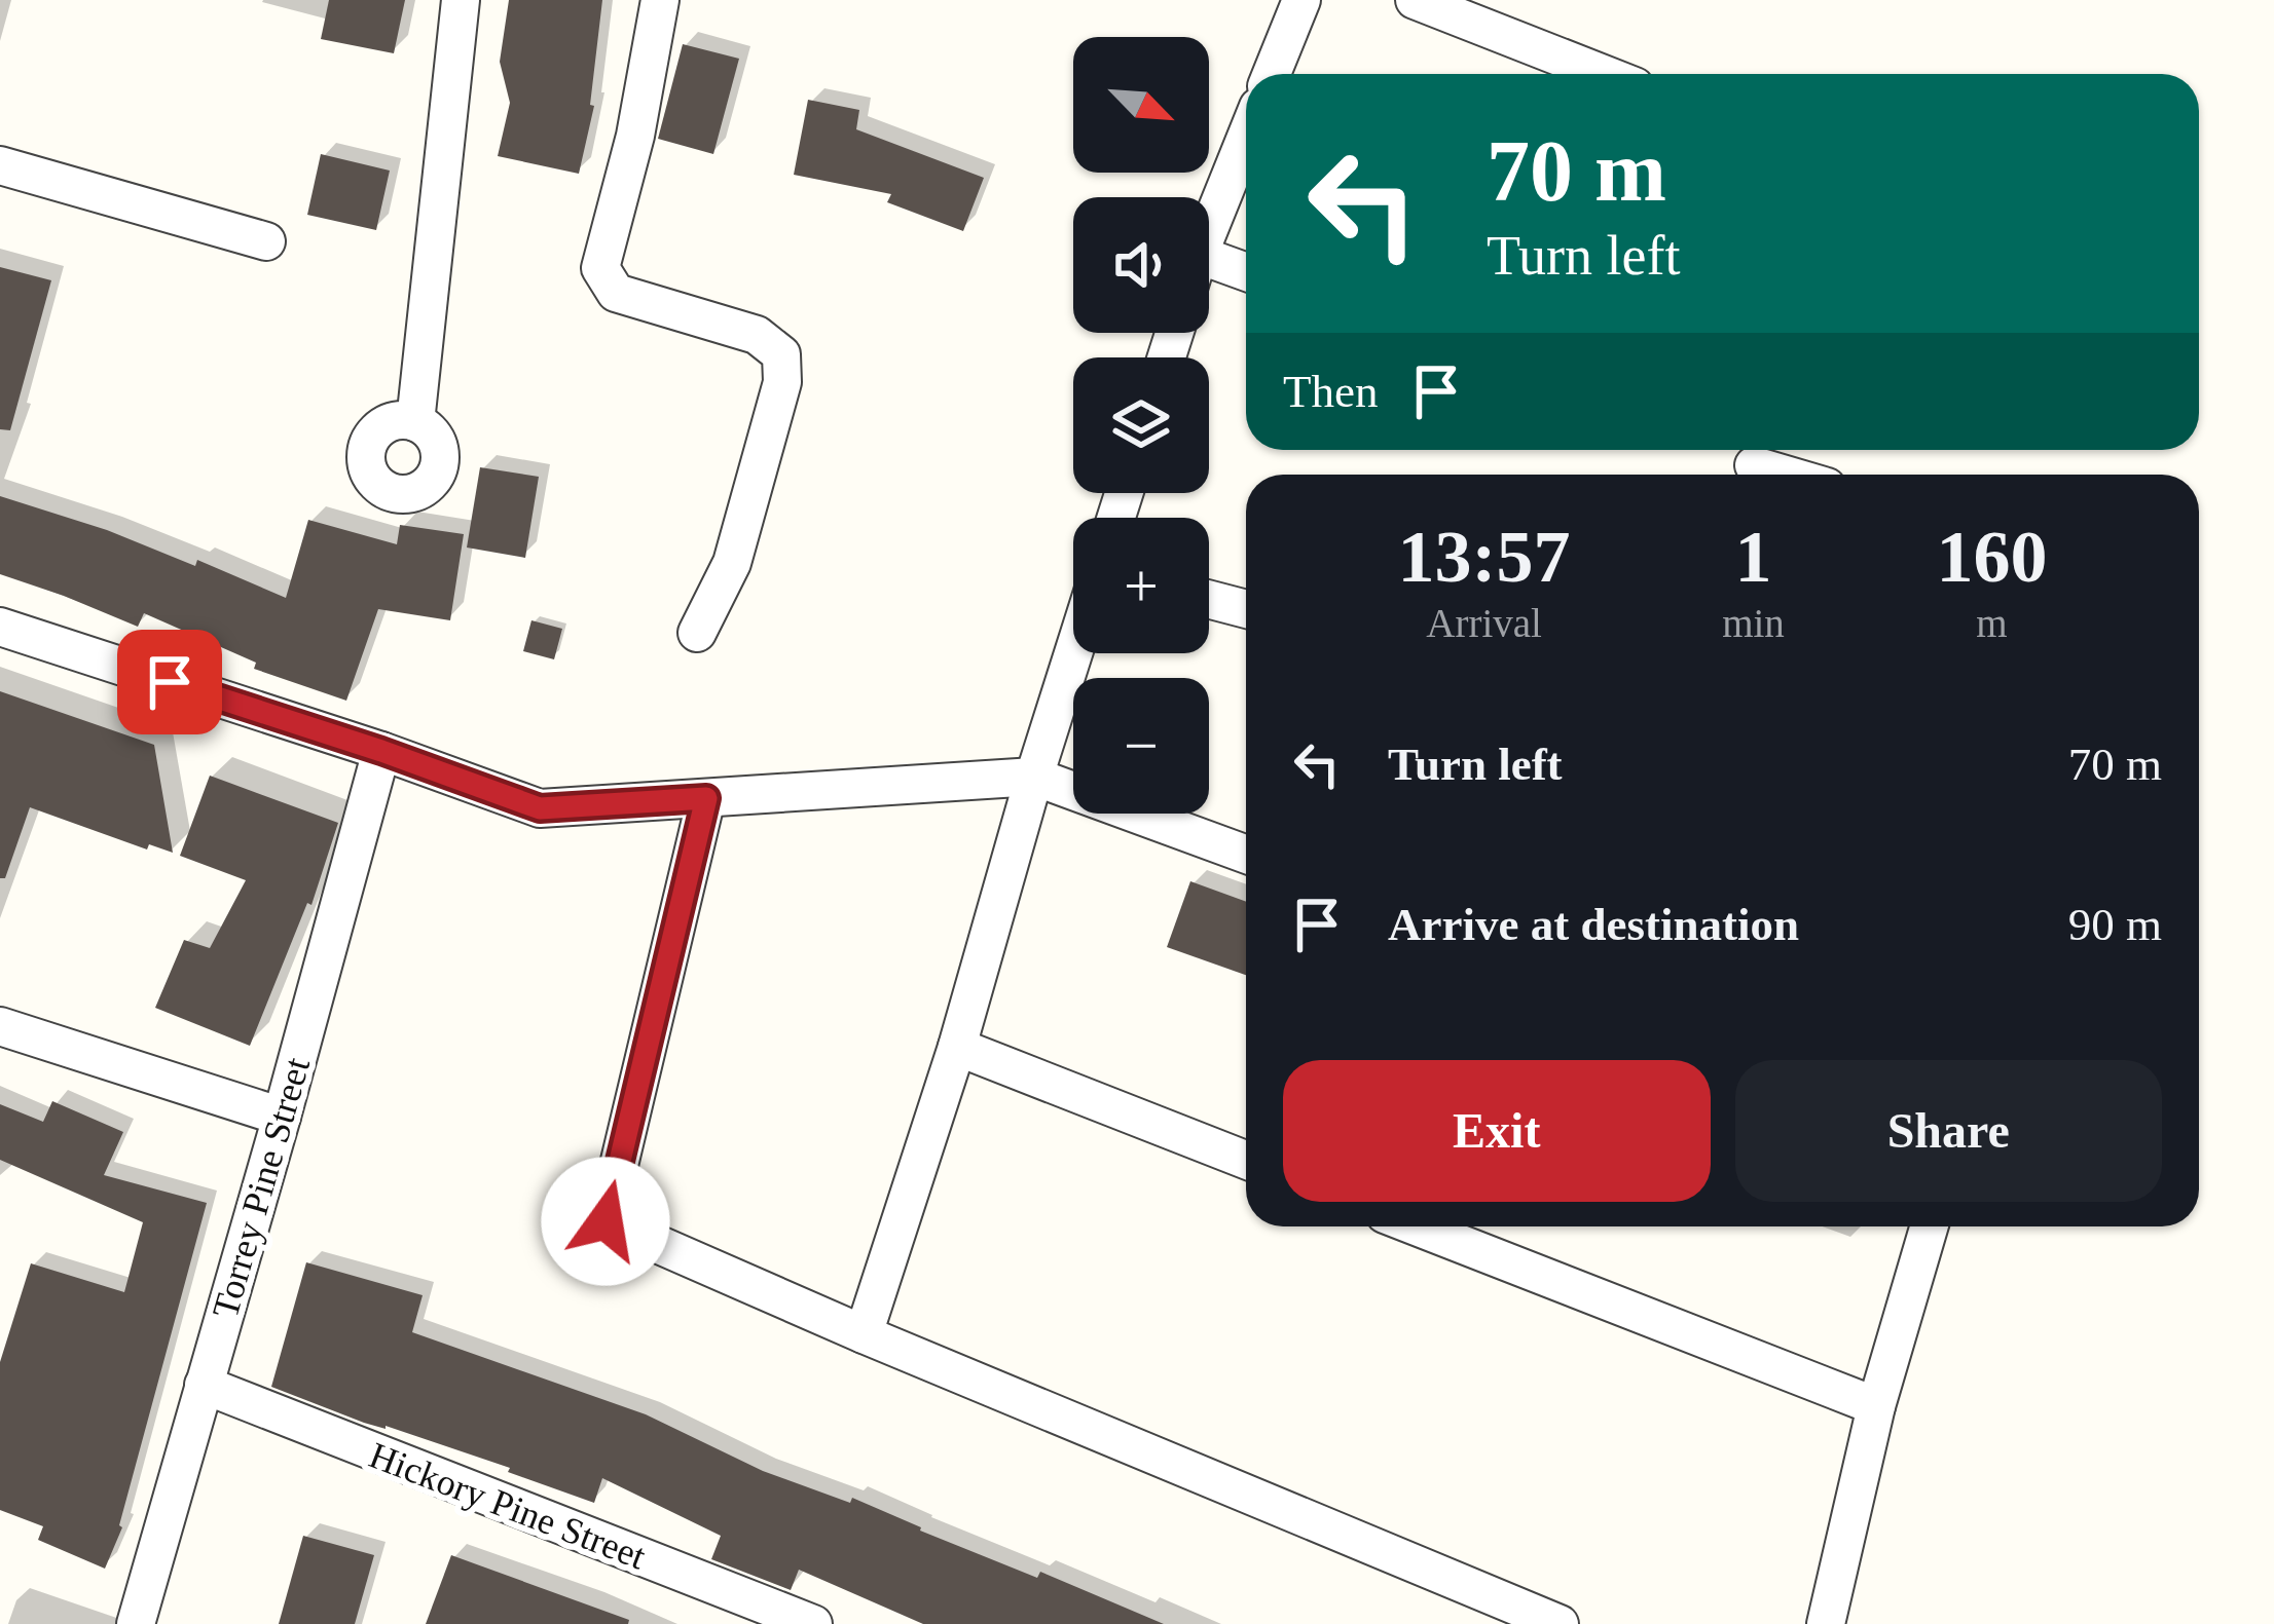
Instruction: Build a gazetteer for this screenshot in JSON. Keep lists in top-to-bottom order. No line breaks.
{"streets":{"street":["Torrey Pine Street","Hickory Pine Street"]},"crossings":[["Torrey Pine Street","Hickory Pine Street"]],"north":"bottom right","page":{"map_buttons":["+","−"],"turn":["70 m","Turn left"],"then":"Then","eta":["13:57","Arrival","1","min","160","m"],"list":[{"name":"Turn left","value":"70 m"},{"name":"Arrive at destination","value":"90 m"}],"buttons":["Exit","Share"]}}
